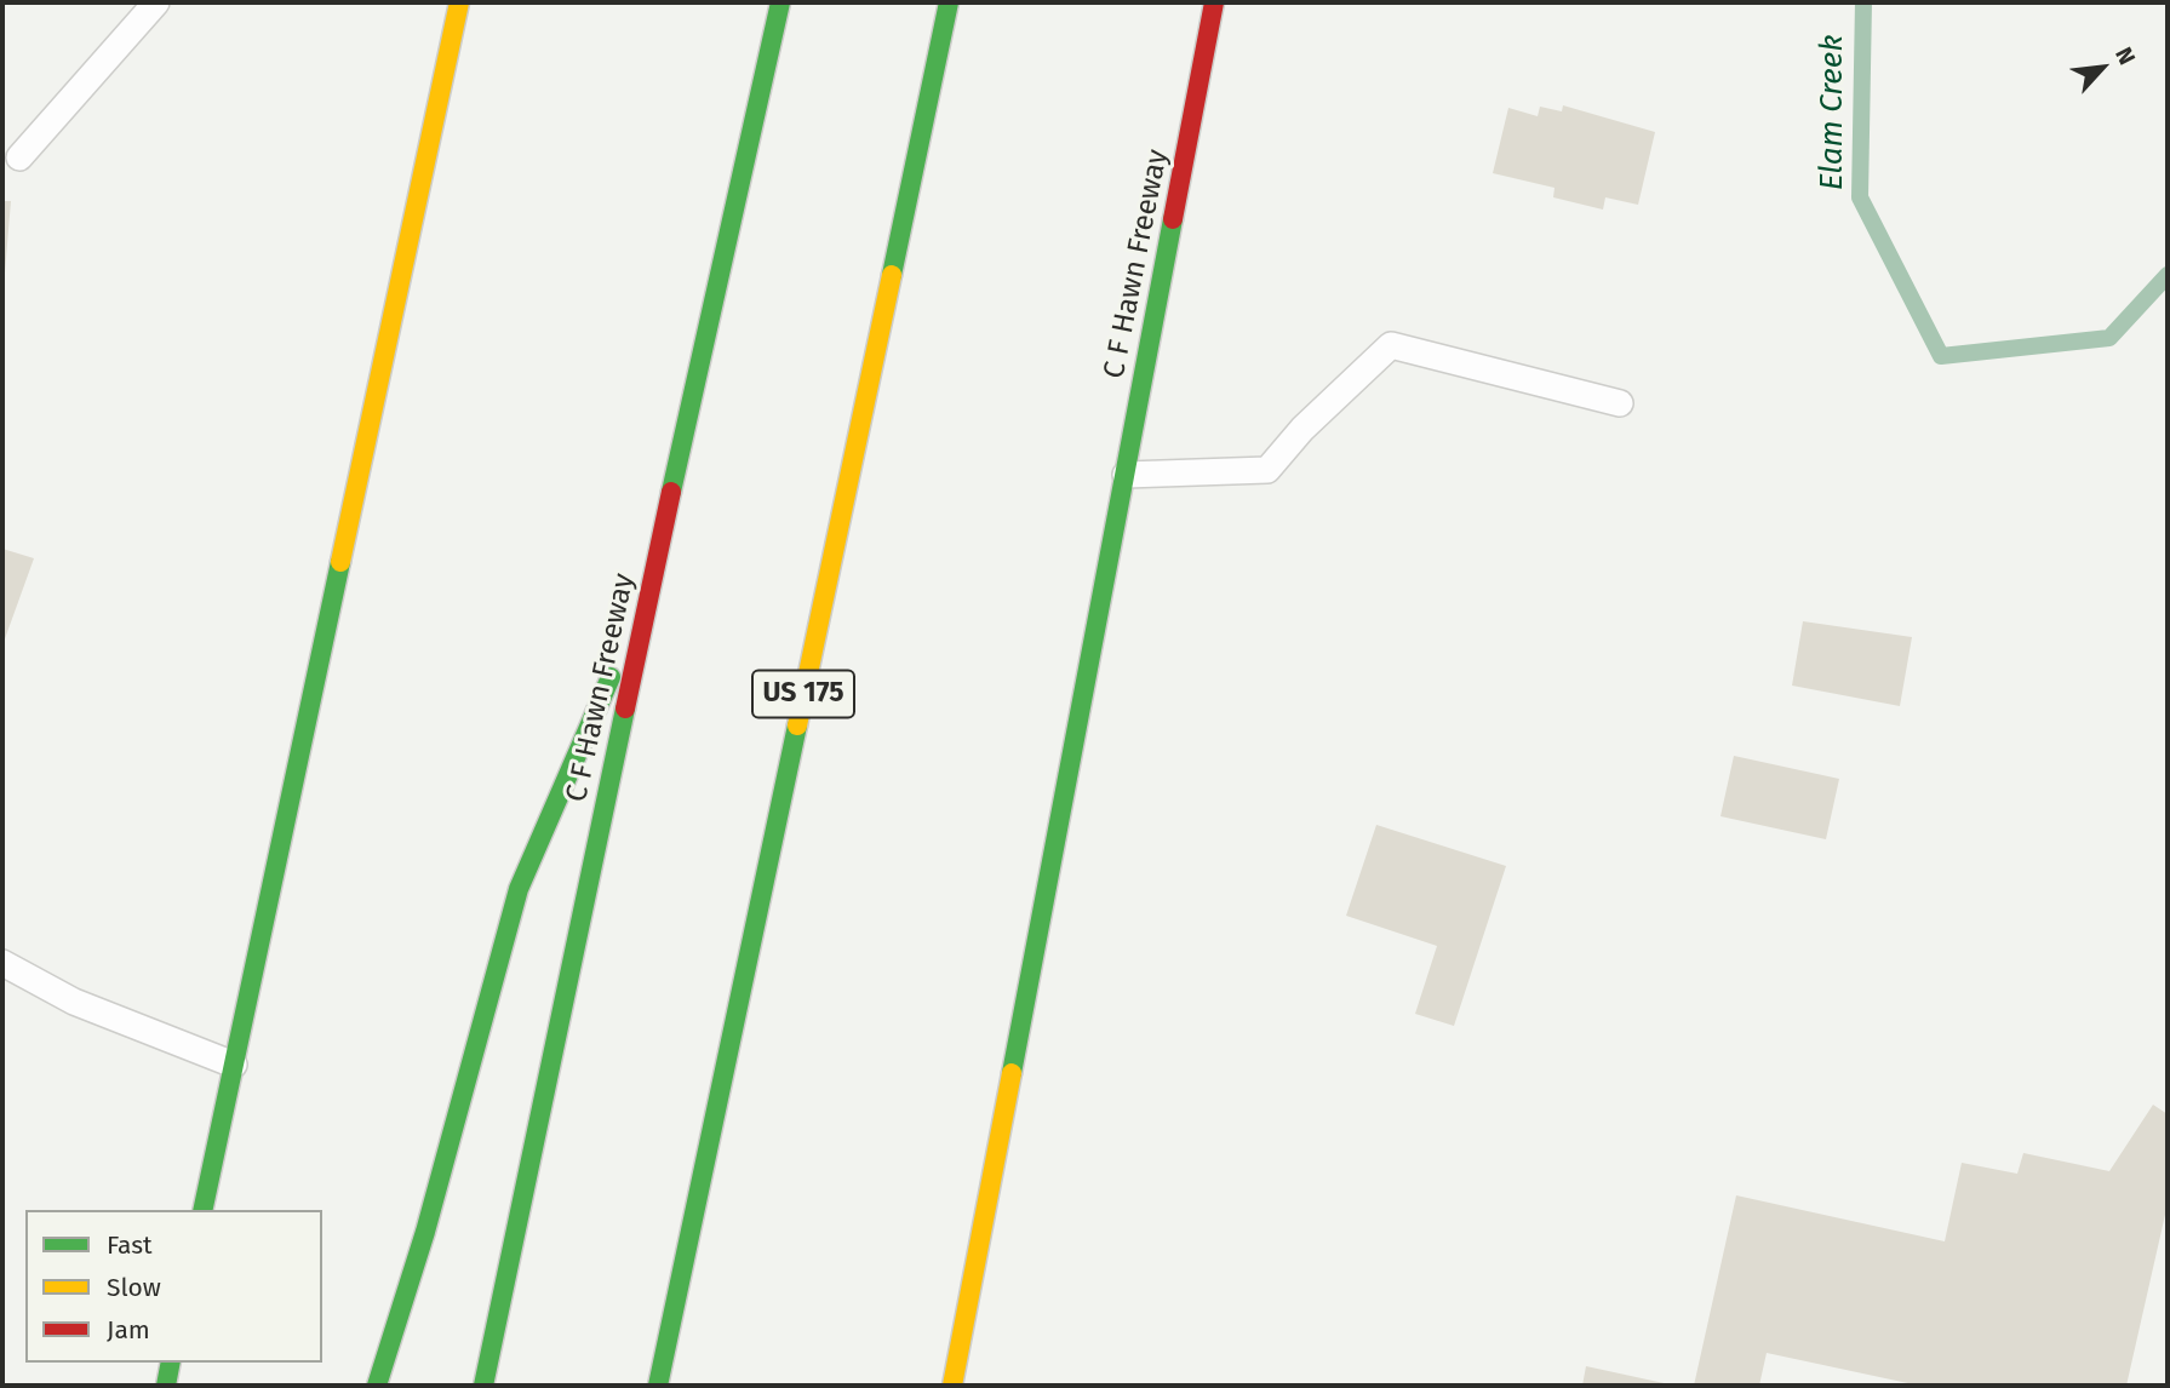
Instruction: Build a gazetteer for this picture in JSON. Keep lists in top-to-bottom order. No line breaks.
{"streets":{"main road":["C F Hawn Freeway","US 175"]},"water":["Elam Creek"],"legend":["Fast","Slow","Jam"],"north":"top right"}
